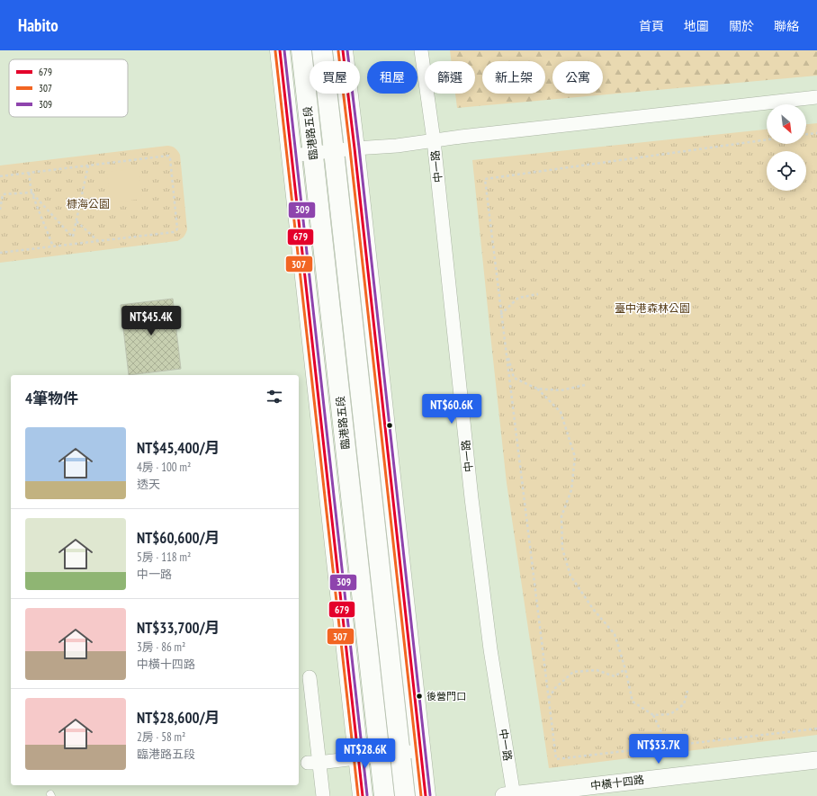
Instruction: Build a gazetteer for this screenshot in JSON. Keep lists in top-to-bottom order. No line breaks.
{"streets":{"main road":["臨港路五段"],"street":["中一路","中橫十四路"]},"crossings":[["中一路","中橫十四路"]],"parks":["槺海公園","臺中港森林公園"],"places":["後營門口"],"lines":["transit line 679","transit line 309","transit line 307"],"legend":["679","307","309"],"north":"bottom right","page":{"header":"Habito","nav":["首頁","地圖","關於","聯絡"],"chip":["買屋","租屋","篩選","新上架","公寓"],"price":["NT$45.4K","NT$60.6K","NT$33.7K","NT$28.6K"],"heading":"4筆物件","list":[{"name":"NT$45,400/月","note":"4房 · 100 m² · 透天"},{"name":"NT$60,600/月","note":"5房 · 118 m² · 中一路"},{"name":"NT$33,700/月","note":"3房 · 86 m² · 中橫十四路"},{"name":"NT$28,600/月","note":"2房 · 58 m² · 臨港路五段"}]}}
